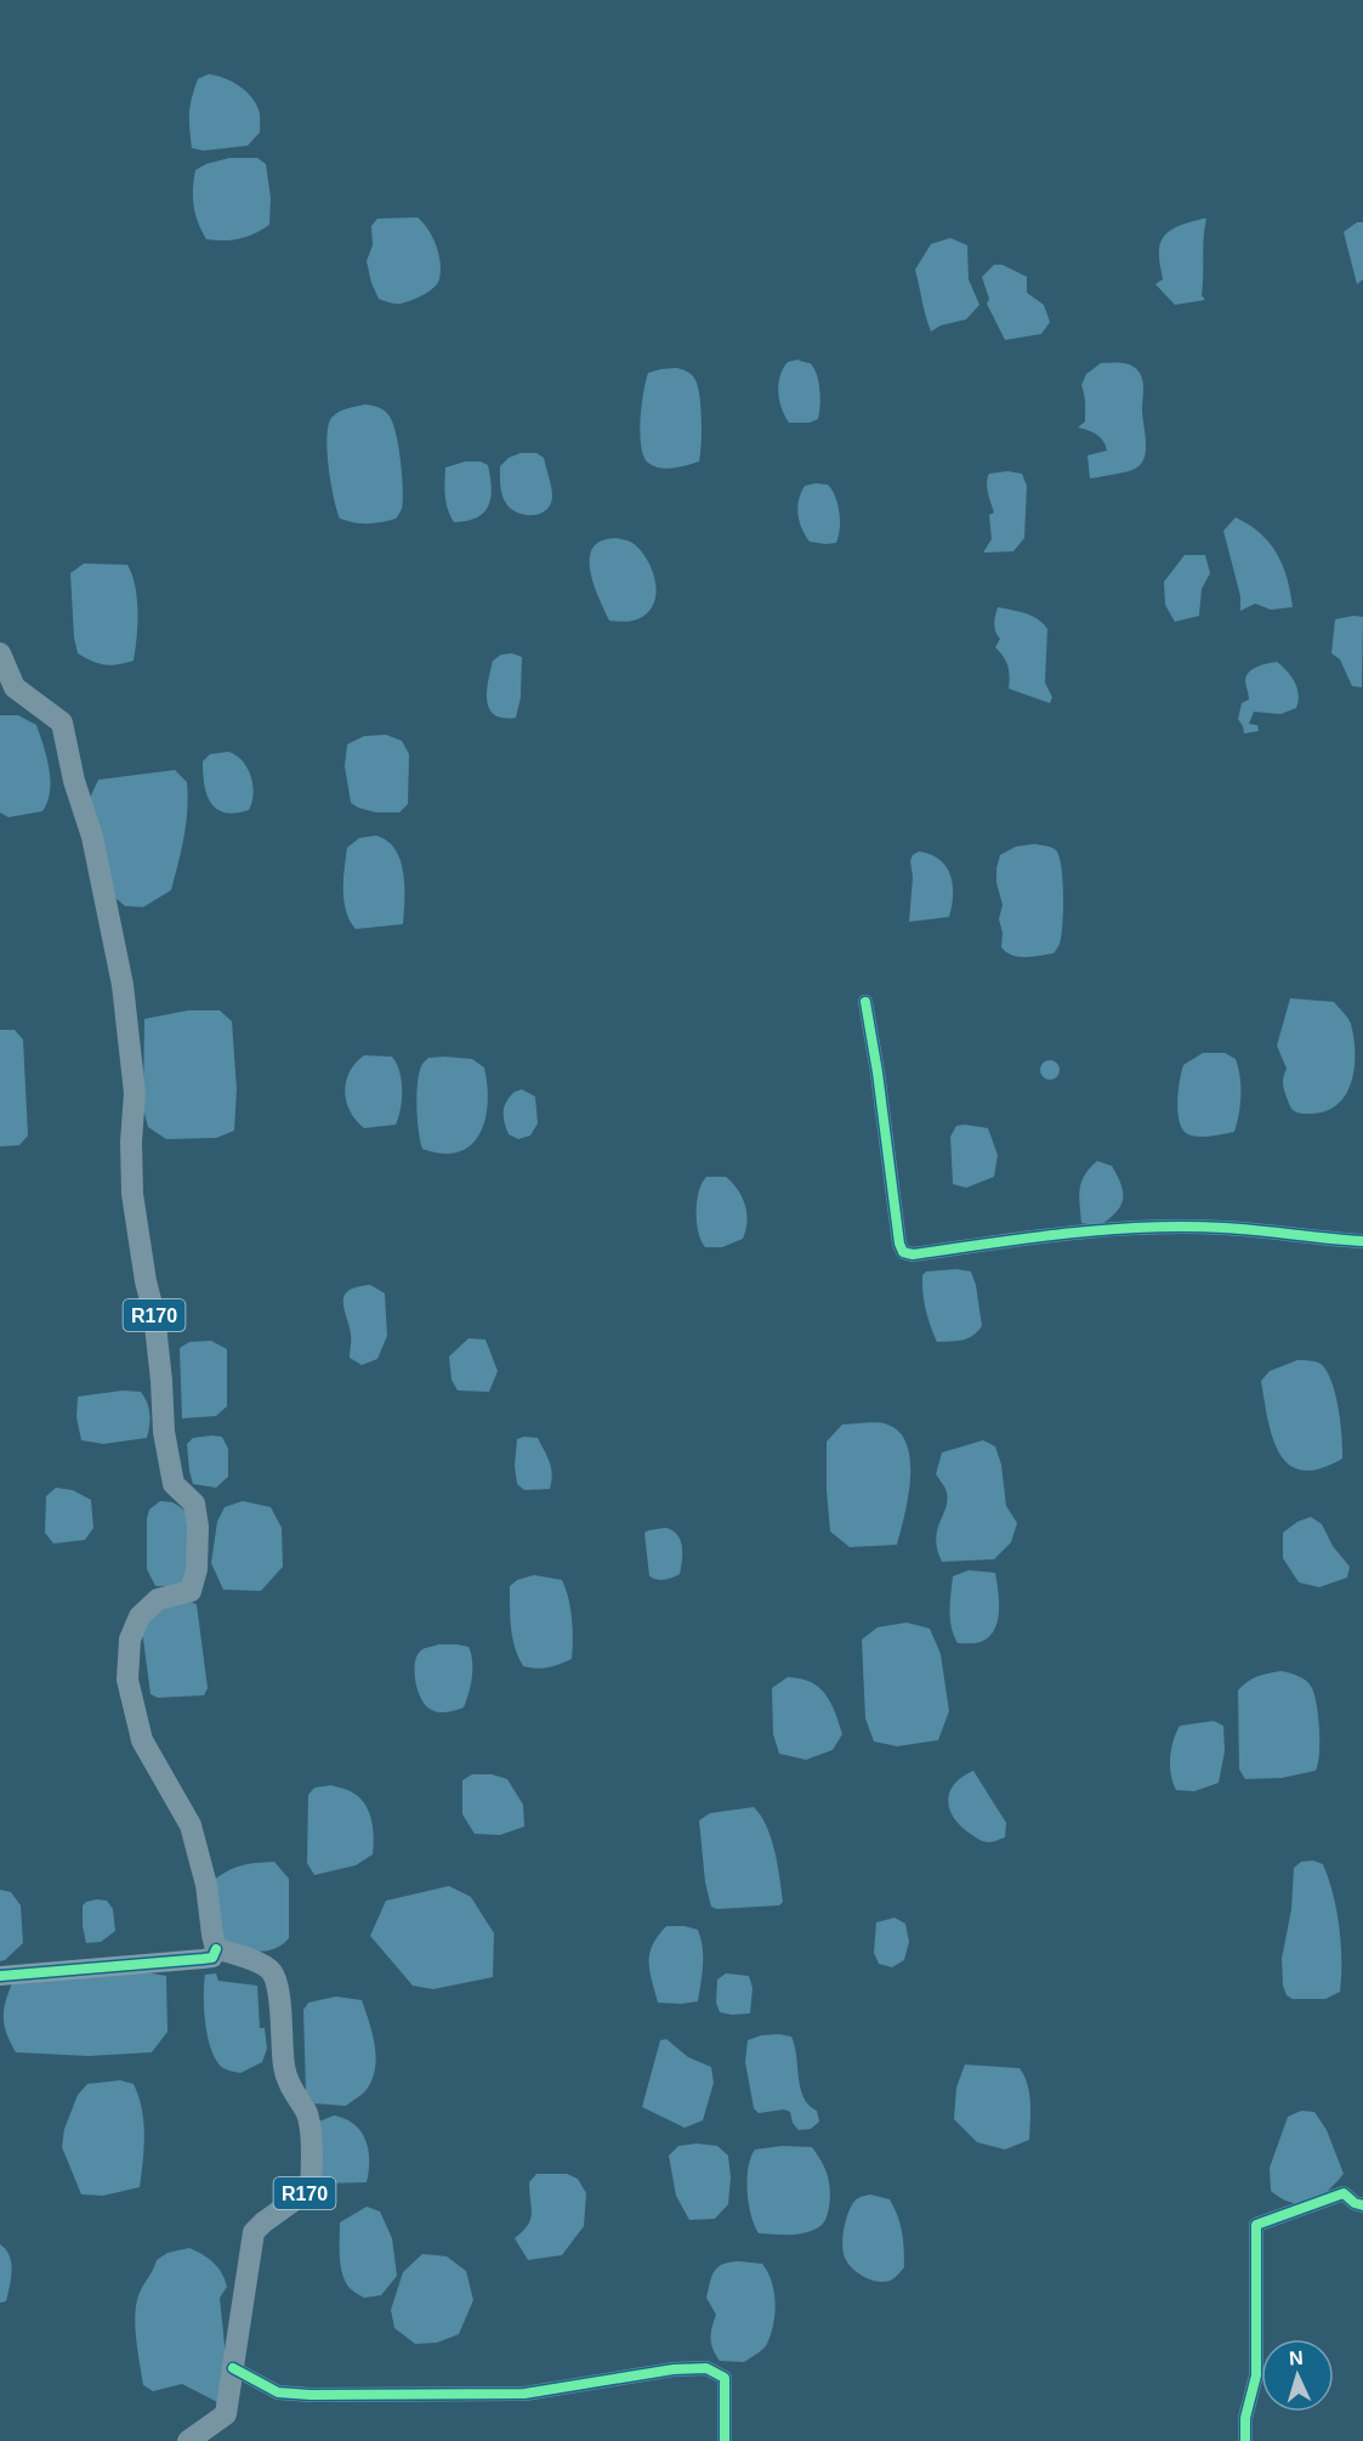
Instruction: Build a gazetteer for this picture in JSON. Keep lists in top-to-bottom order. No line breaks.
{"streets":{"main road":["R170"]},"north":"top"}
